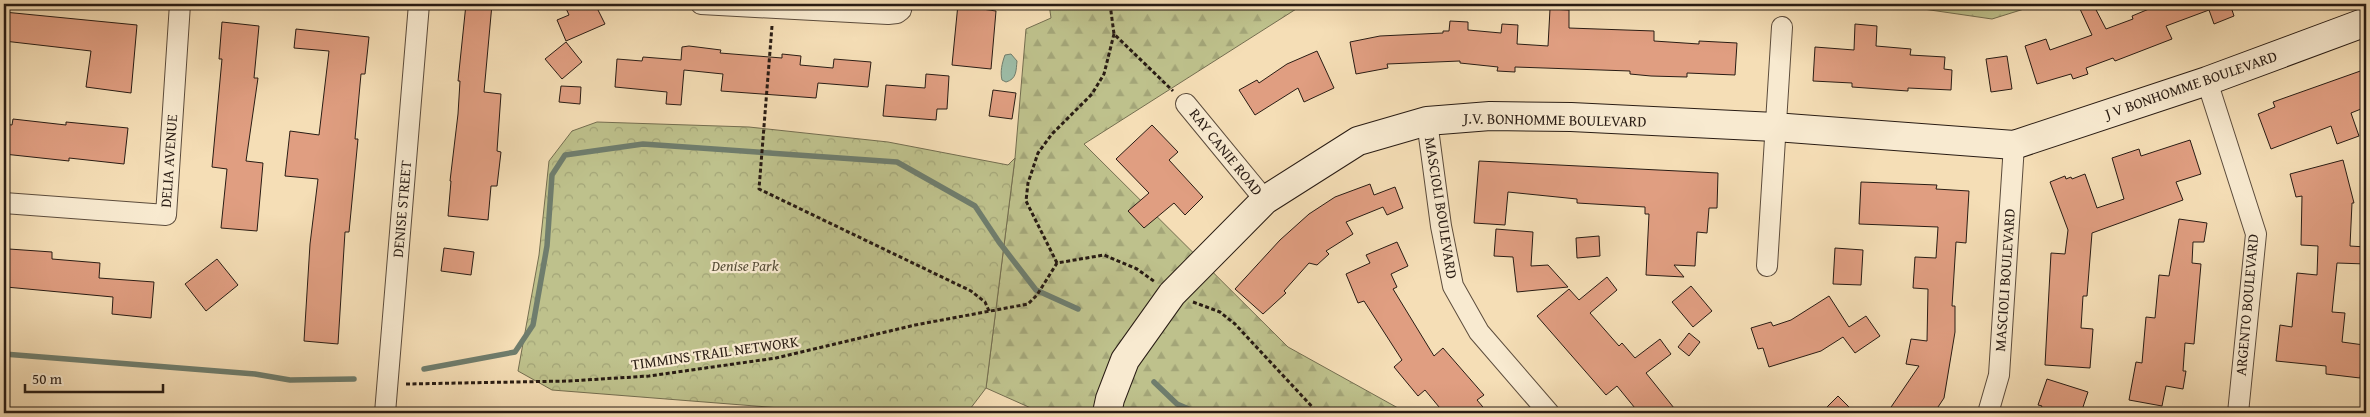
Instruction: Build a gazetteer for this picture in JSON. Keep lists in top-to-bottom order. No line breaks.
{"streets":{"street":["J V BONHOMME BOULEVARD","J.V. BONHOMME BOULEVARD","RAY CANIE ROAD","DELIA AVENUE","MASCIOLI BOULEVARD","DENISE STREET","ARGENTO BOULEVARD"],"path":["TIMMINS TRAIL NETWORK"]},"crossings":[["J V BONHOMME BOULEVARD","J.V. BONHOMME BOULEVARD"],["J V BONHOMME BOULEVARD","MASCIOLI BOULEVARD"],["J V BONHOMME BOULEVARD","ARGENTO BOULEVARD"],["J.V. BONHOMME BOULEVARD","RAY CANIE ROAD"],["J.V. BONHOMME BOULEVARD","MASCIOLI BOULEVARD"],["DENISE STREET","TIMMINS TRAIL NETWORK"]],"parks":["Denise Park"],"scale_bar":"50 m"}
